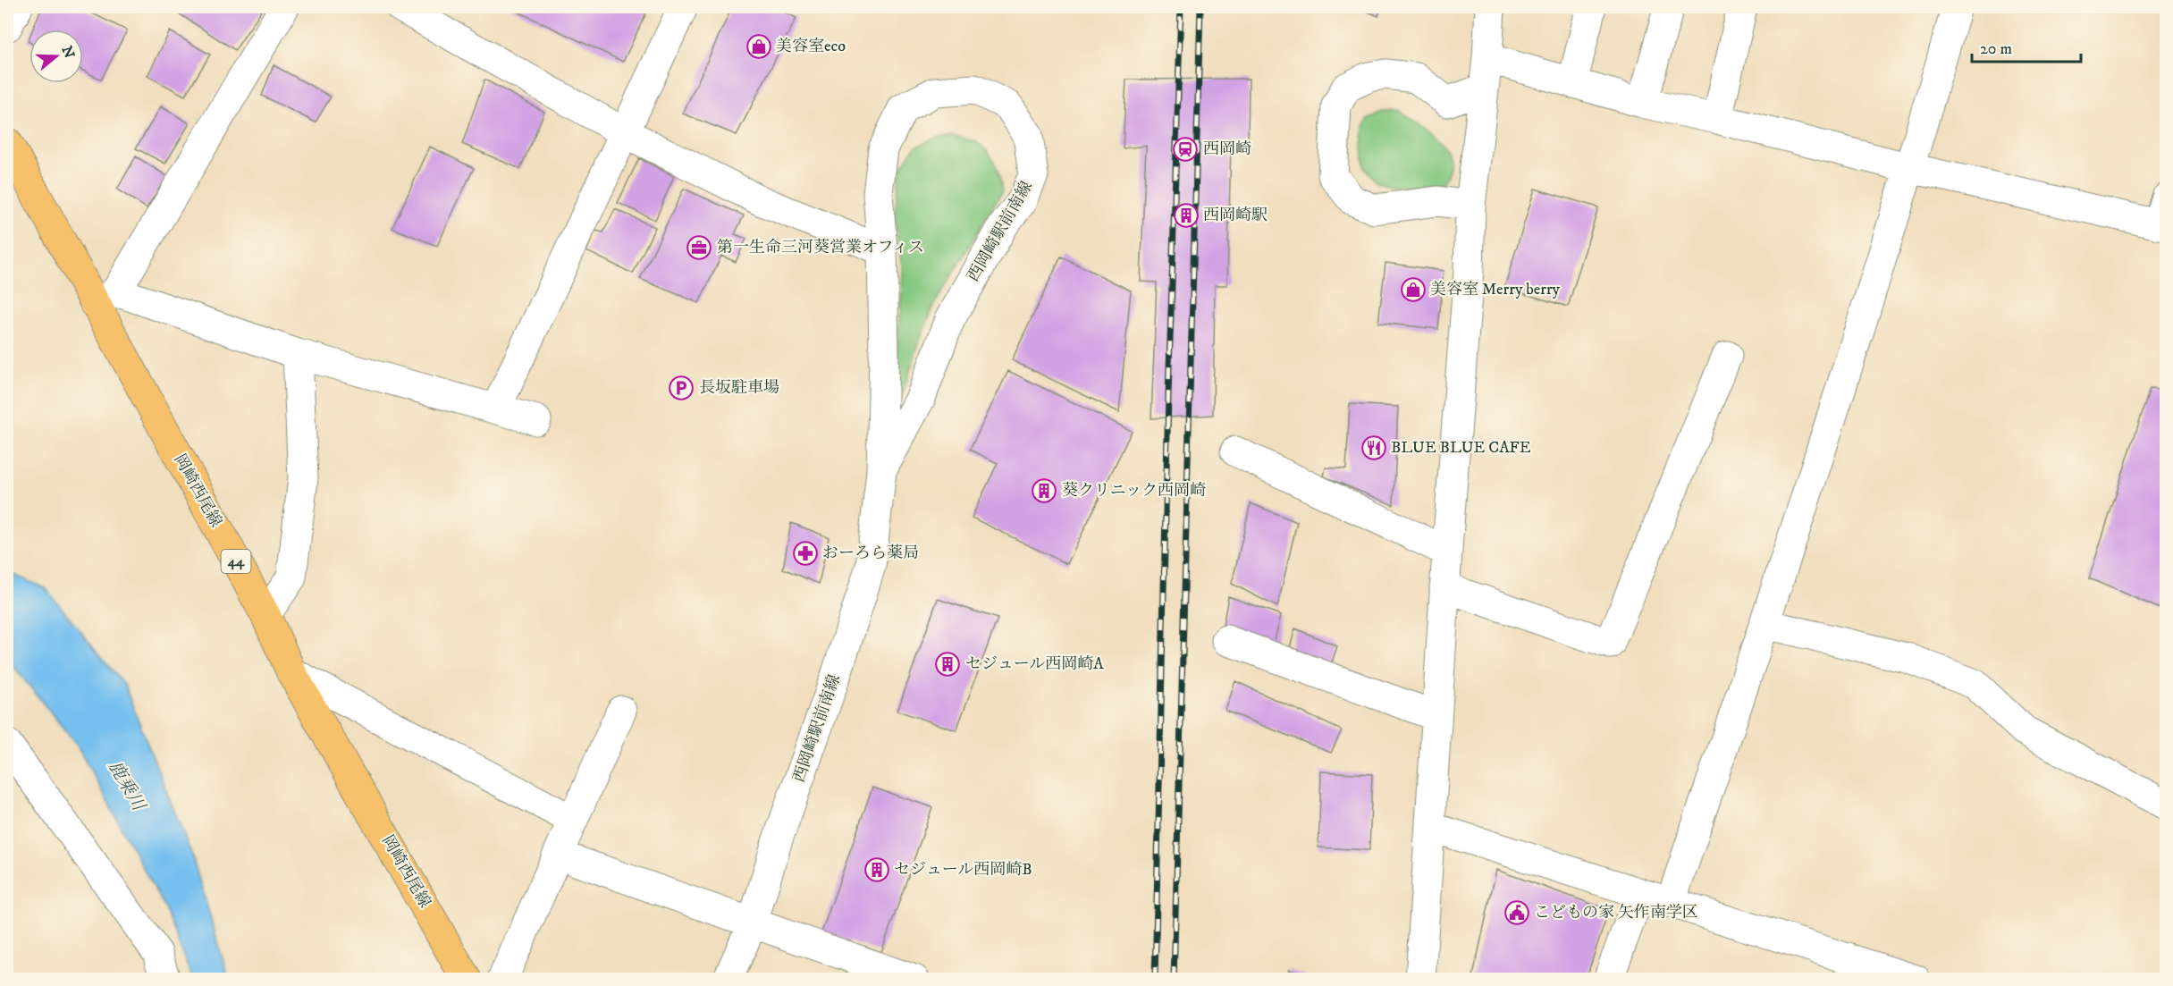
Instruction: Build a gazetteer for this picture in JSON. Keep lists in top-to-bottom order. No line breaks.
{"streets":{"main road":["岡崎西尾線","44"],"street":["西岡崎駅前南線"]},"water":["鹿乗川"],"places":{"shop":["美容室eco","美容室 Merry berry"],"station":["西岡崎"],"building":["西岡崎駅","葵クリニック西岡崎","セジュール西岡崎A","セジュール西岡崎B"],"office":["第一生命三河葵営業オフィス"],"parking":["長坂駐車場"],"restaurant":["BLUE BLUE CAFE"],"pharmacy":["おーろら薬局"],"public building":["こどもの家 矢作南学区"]},"scale_bar":"20 m","north":"right"}
